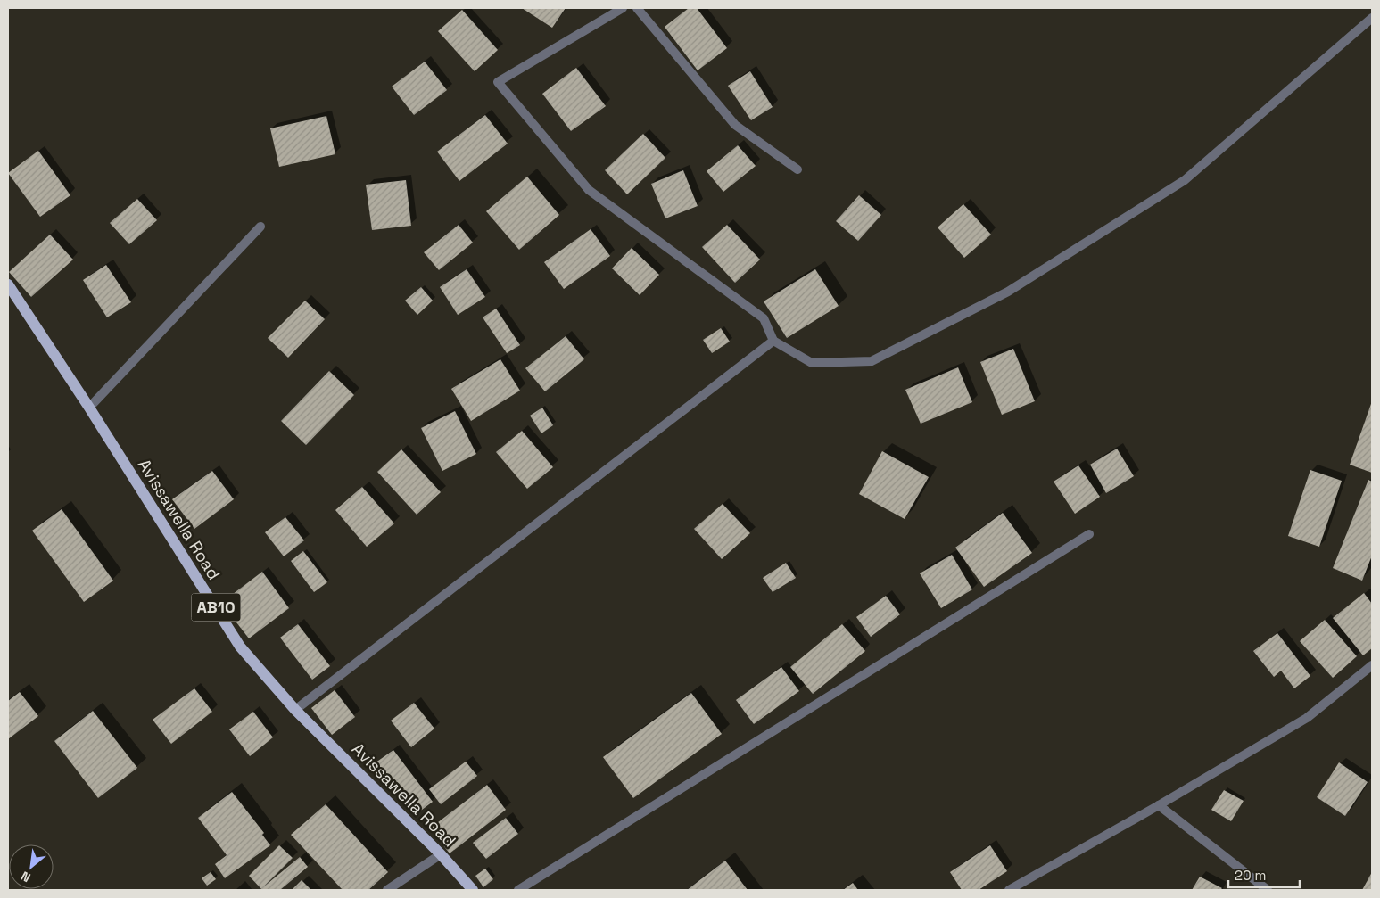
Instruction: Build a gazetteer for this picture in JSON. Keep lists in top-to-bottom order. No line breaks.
{"streets":{"main road":["Avissawella Road","AB10"]},"scale_bar":"20 m","north":"bottom left"}
